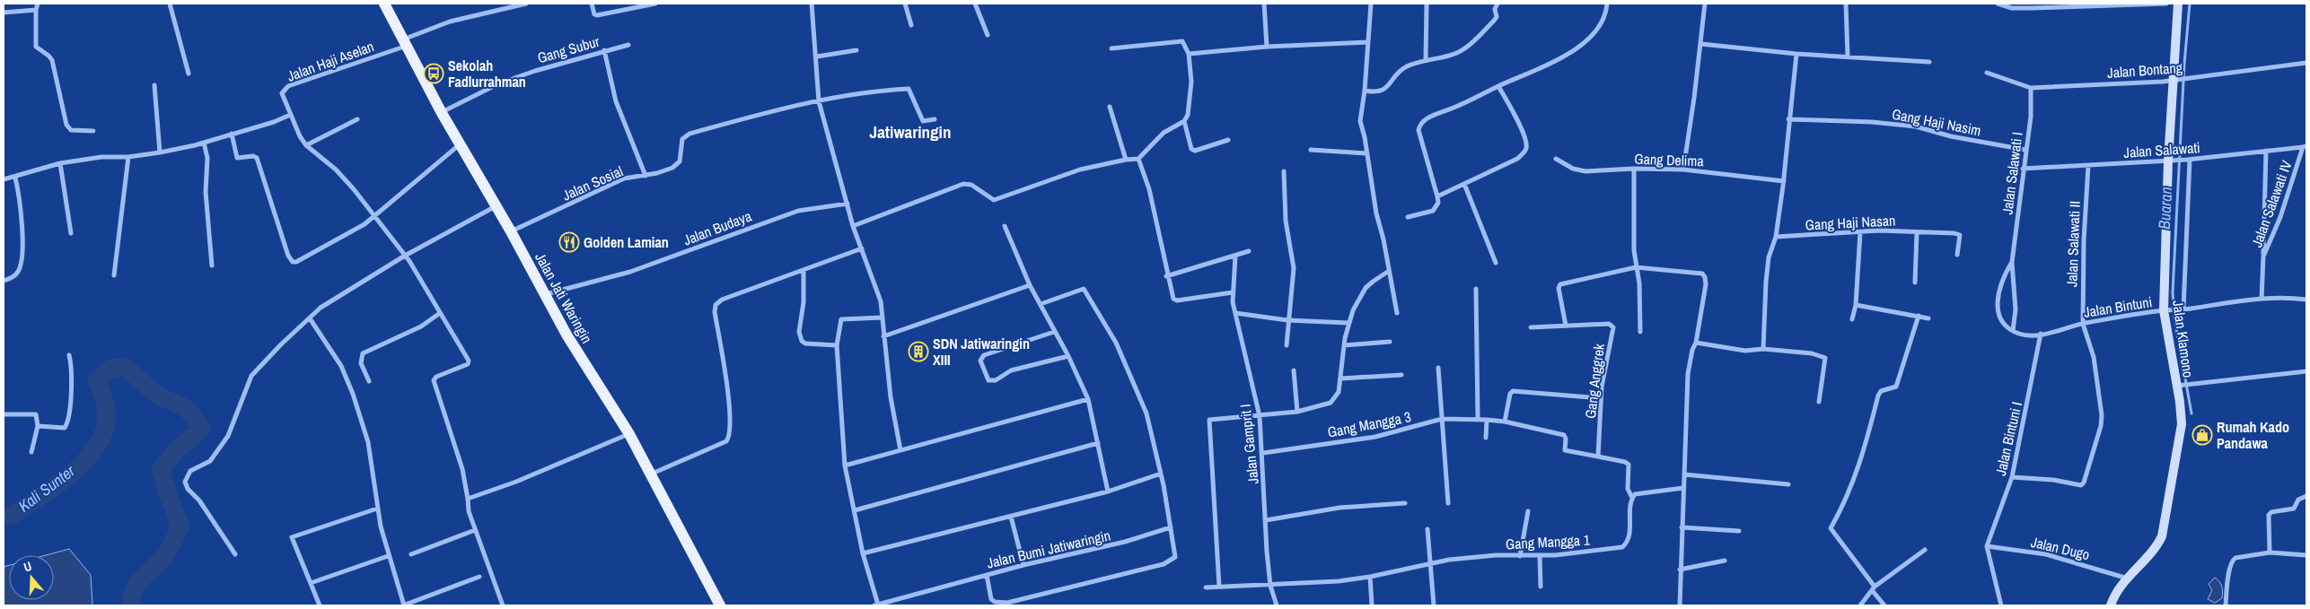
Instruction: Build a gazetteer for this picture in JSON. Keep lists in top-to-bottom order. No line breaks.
{"streets":{"main road":["Jalan Jati Waringin"],"street":["Gang Subur","Jalan Haji Aselan","Jalan Bontang","Gang Haji Nasim","Jalan Salawati","Gang Delima","Jalan Salawati I","Jalan Sosial","Jalan Salawati IV","Gang Haji Nasan","Jalan Budaya","Jalan Salawati II","Jalan Bintuni","Jalan Klamono","Gang Anggrek","Gang Mangga 3","Jalan Bintuni I","Jalan Gamprit I","Gang Mangga 1","Jalan Dugo","Jalan Bumi Jatiwaringin"]},"crossings":[["Gang Subur","Jalan Jati Waringin"],["Jalan Haji Aselan","Jalan Jati Waringin"],["Jalan Bontang","Jalan Salawati I"],["Jalan Bontang","Jalan Klamono"],["Gang Haji Nasim","Jalan Salawati I"],["Jalan Salawati","Jalan Salawati I"],["Jalan Salawati","Jalan Salawati IV"],["Jalan Salawati","Jalan Salawati II"],["Jalan Salawati","Jalan Klamono"],["Jalan Sosial","Jalan Jati Waringin"],["Jalan Salawati IV","Jalan Bintuni"],["Jalan Budaya","Jalan Jati Waringin"],["Jalan Salawati II","Jalan Bintuni"],["Jalan Salawati II","Jalan Bintuni I"],["Jalan Bintuni","Jalan Klamono"],["Jalan Bintuni","Jalan Bintuni I"],["Jalan Klamono","Jalan Dugo"],["Gang Anggrek","Gang Mangga 3"],["Gang Mangga 3","Jalan Gamprit I"],["Jalan Bintuni I","Jalan Dugo"],["Jalan Gamprit I","Gang Mangga 1"]],"districts":["Jatiwaringin"],"water":["Buaran","Kali Sunter"],"places":{"bus stop":["Sekolah Fadlurrahman"],"restaurant":["Golden Lamian"],"building":["SDN Jatiwaringin XIII"],"shop":["Rumah Kado Pandawa"]},"north":"top"}
